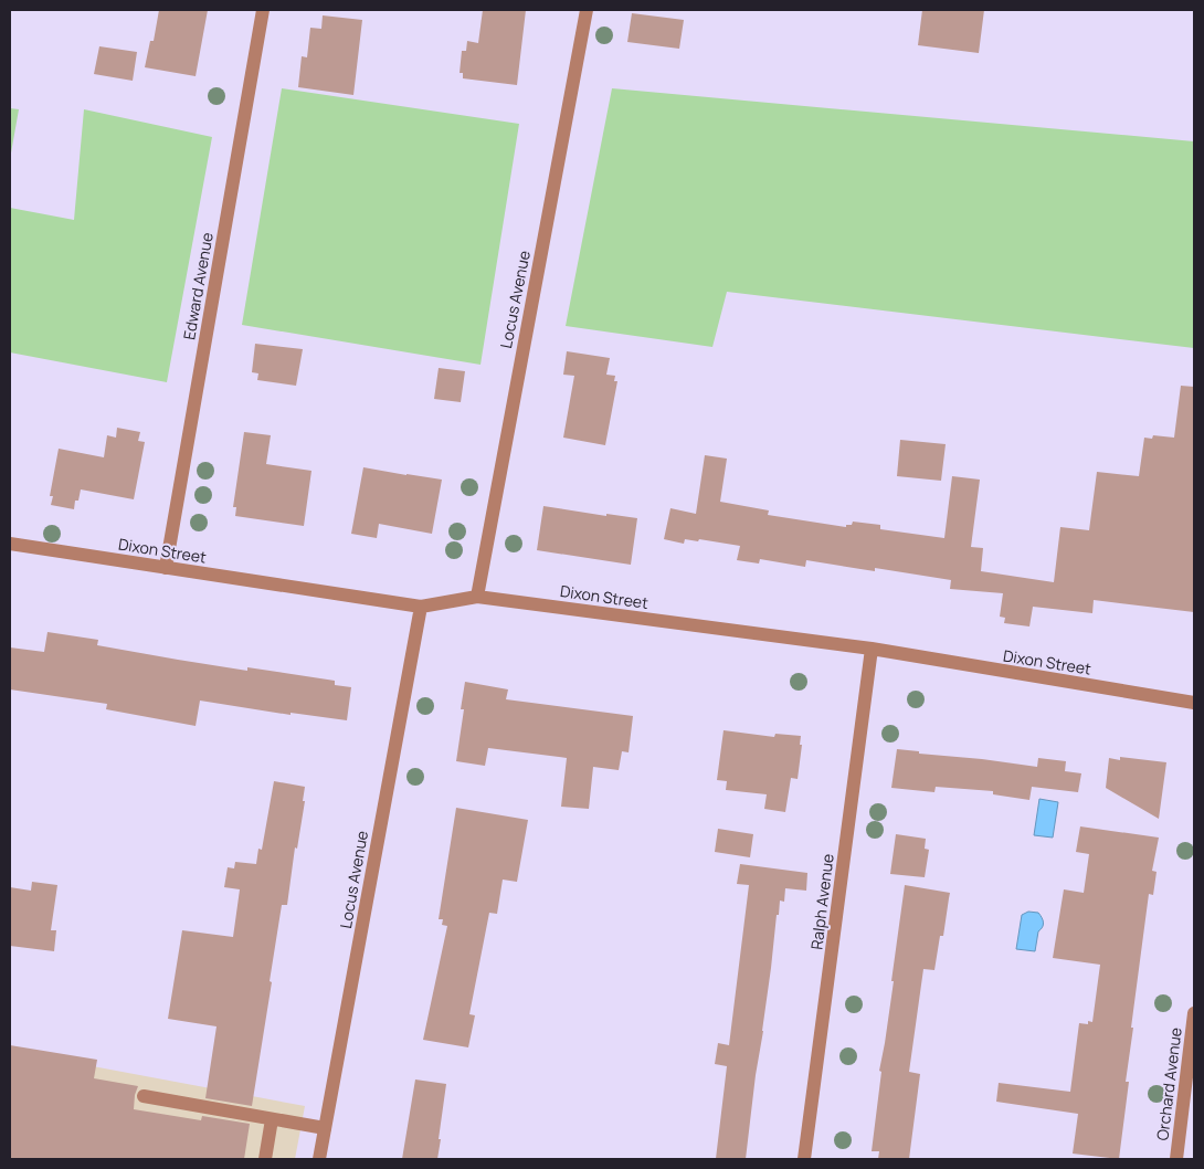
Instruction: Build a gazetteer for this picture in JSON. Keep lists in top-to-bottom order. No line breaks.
{"streets":{"street":["Edward Avenue","Locus Avenue","Dixon Street","Ralph Avenue","Orchard Avenue"]},"crossings":[["Edward Avenue","Dixon Street"],["Locus Avenue","Dixon Street"],["Dixon Street","Ralph Avenue"]]}
